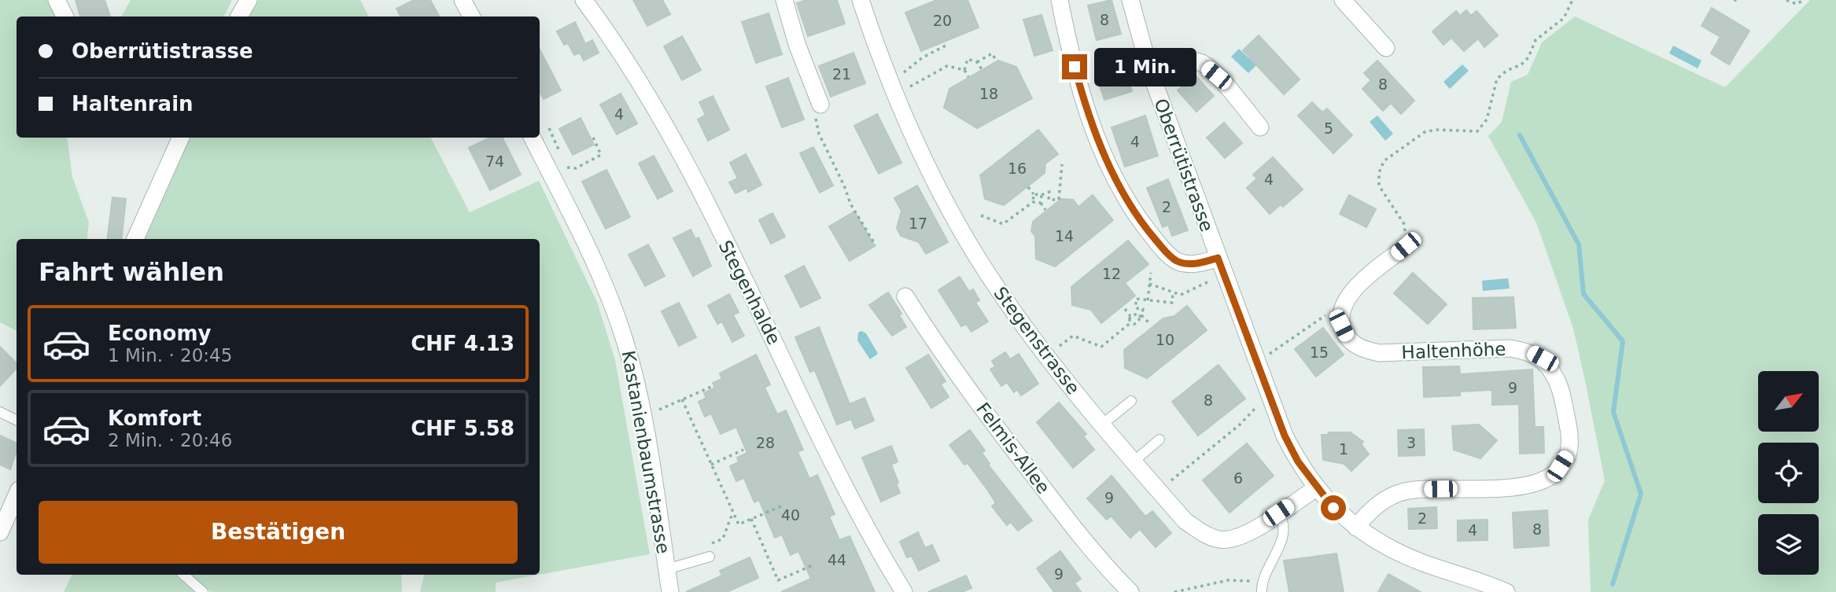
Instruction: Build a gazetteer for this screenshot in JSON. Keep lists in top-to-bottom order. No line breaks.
{"streets":{"street":["Oberrütistrasse","Stegenhalde","Stegenstrasse","Haltenhöhe","Felmis-Allee","Kastanienbaumstrasse"]},"crossings":[["Oberrütistrasse","Stegenstrasse"],["Oberrütistrasse","Haltenhöhe"]],"house_numbers":["8","20","21","8","18","4","5","4","74","16","4","2","17","14","12","10","15","9","8","28","3","1","6","9","40","2","8","4","44","9"],"north":"top right","page":{"banner":["Oberrütistrasse","Haltenrain"],"bubble":"1 Min.","heading":"Fahrt wählen","list":[{"name":"Economy","note":"1 Min. · 20:45","value":"CHF 4.13"},{"name":"Komfort","note":"2 Min. · 20:46","value":"CHF 5.58"}],"buttons":"Bestätigen"}}
